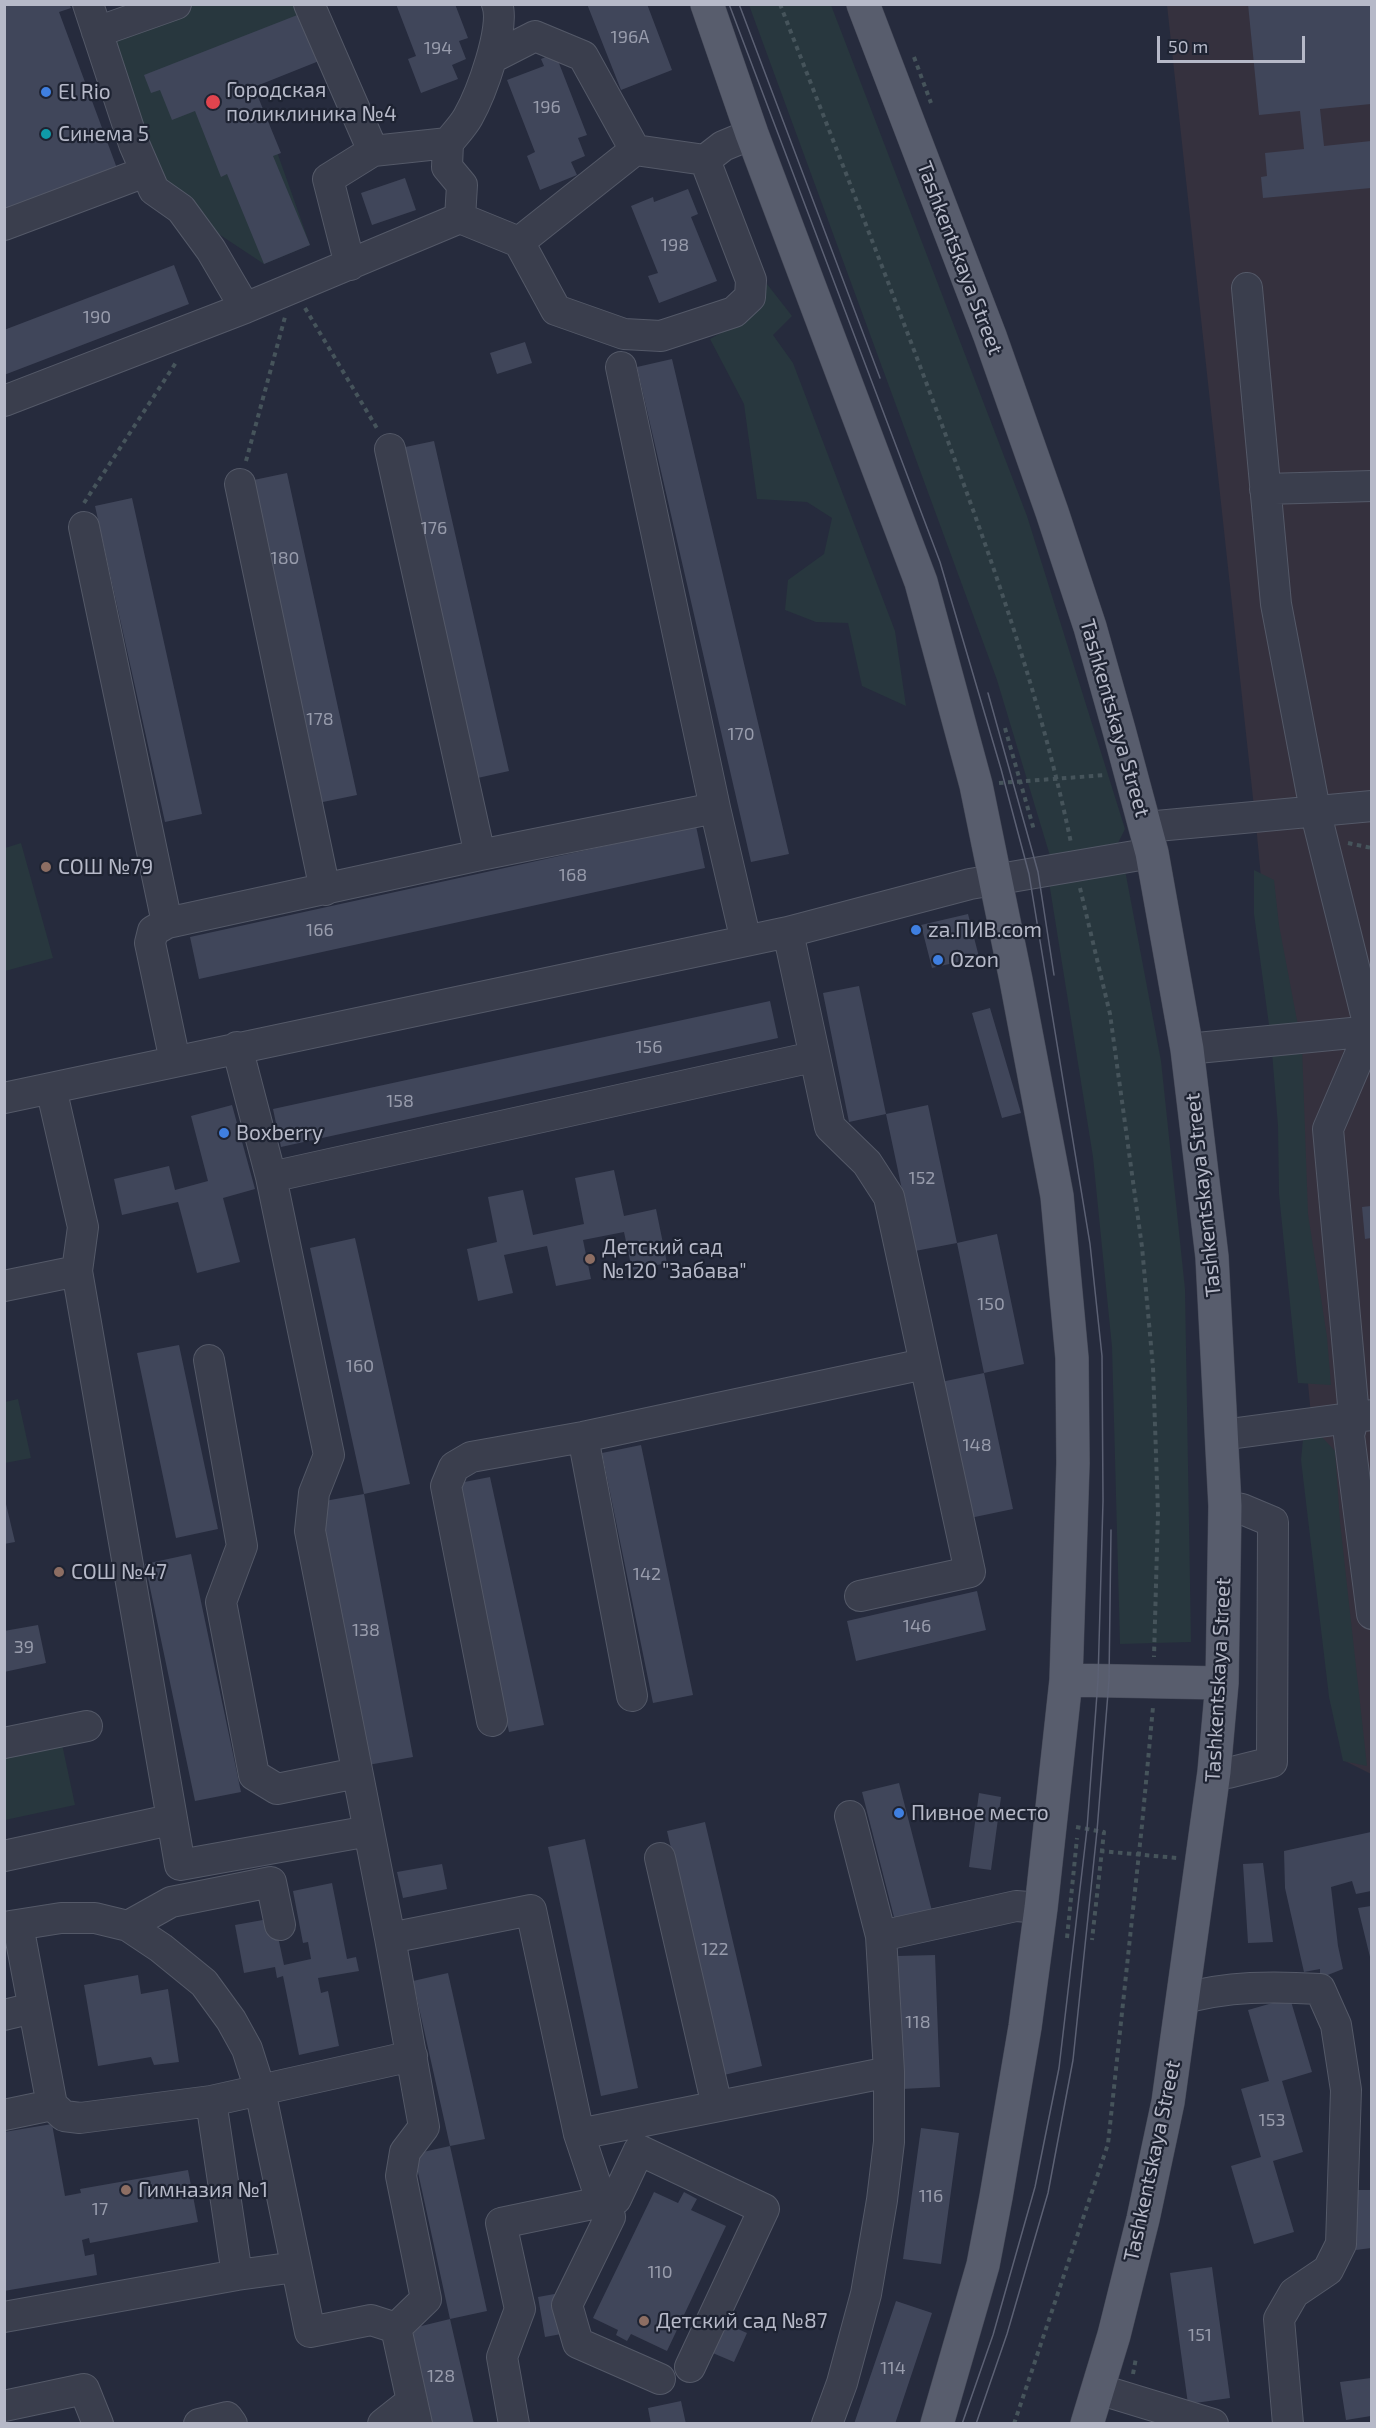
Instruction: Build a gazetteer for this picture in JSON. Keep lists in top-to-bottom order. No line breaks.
{"streets":{"main road":["Tashkentskaya Street"]},"places":["El Rio","Городская поликлиника №4","Синема 5","СОШ №79","za.ПИВ.com","Ozon","Boxberry","Детский сад №120 \"Забава\"","СОШ №47","Пивное место","Гимназия №1","Детский сад №87"],"house_numbers":["196А","194","196","198","190","176","180","178","170","168","166","156","158","152","150","160","148","142","146","138","39","122","118","153","116","17","110","151","114","128"],"scale_bar":"50 m"}
